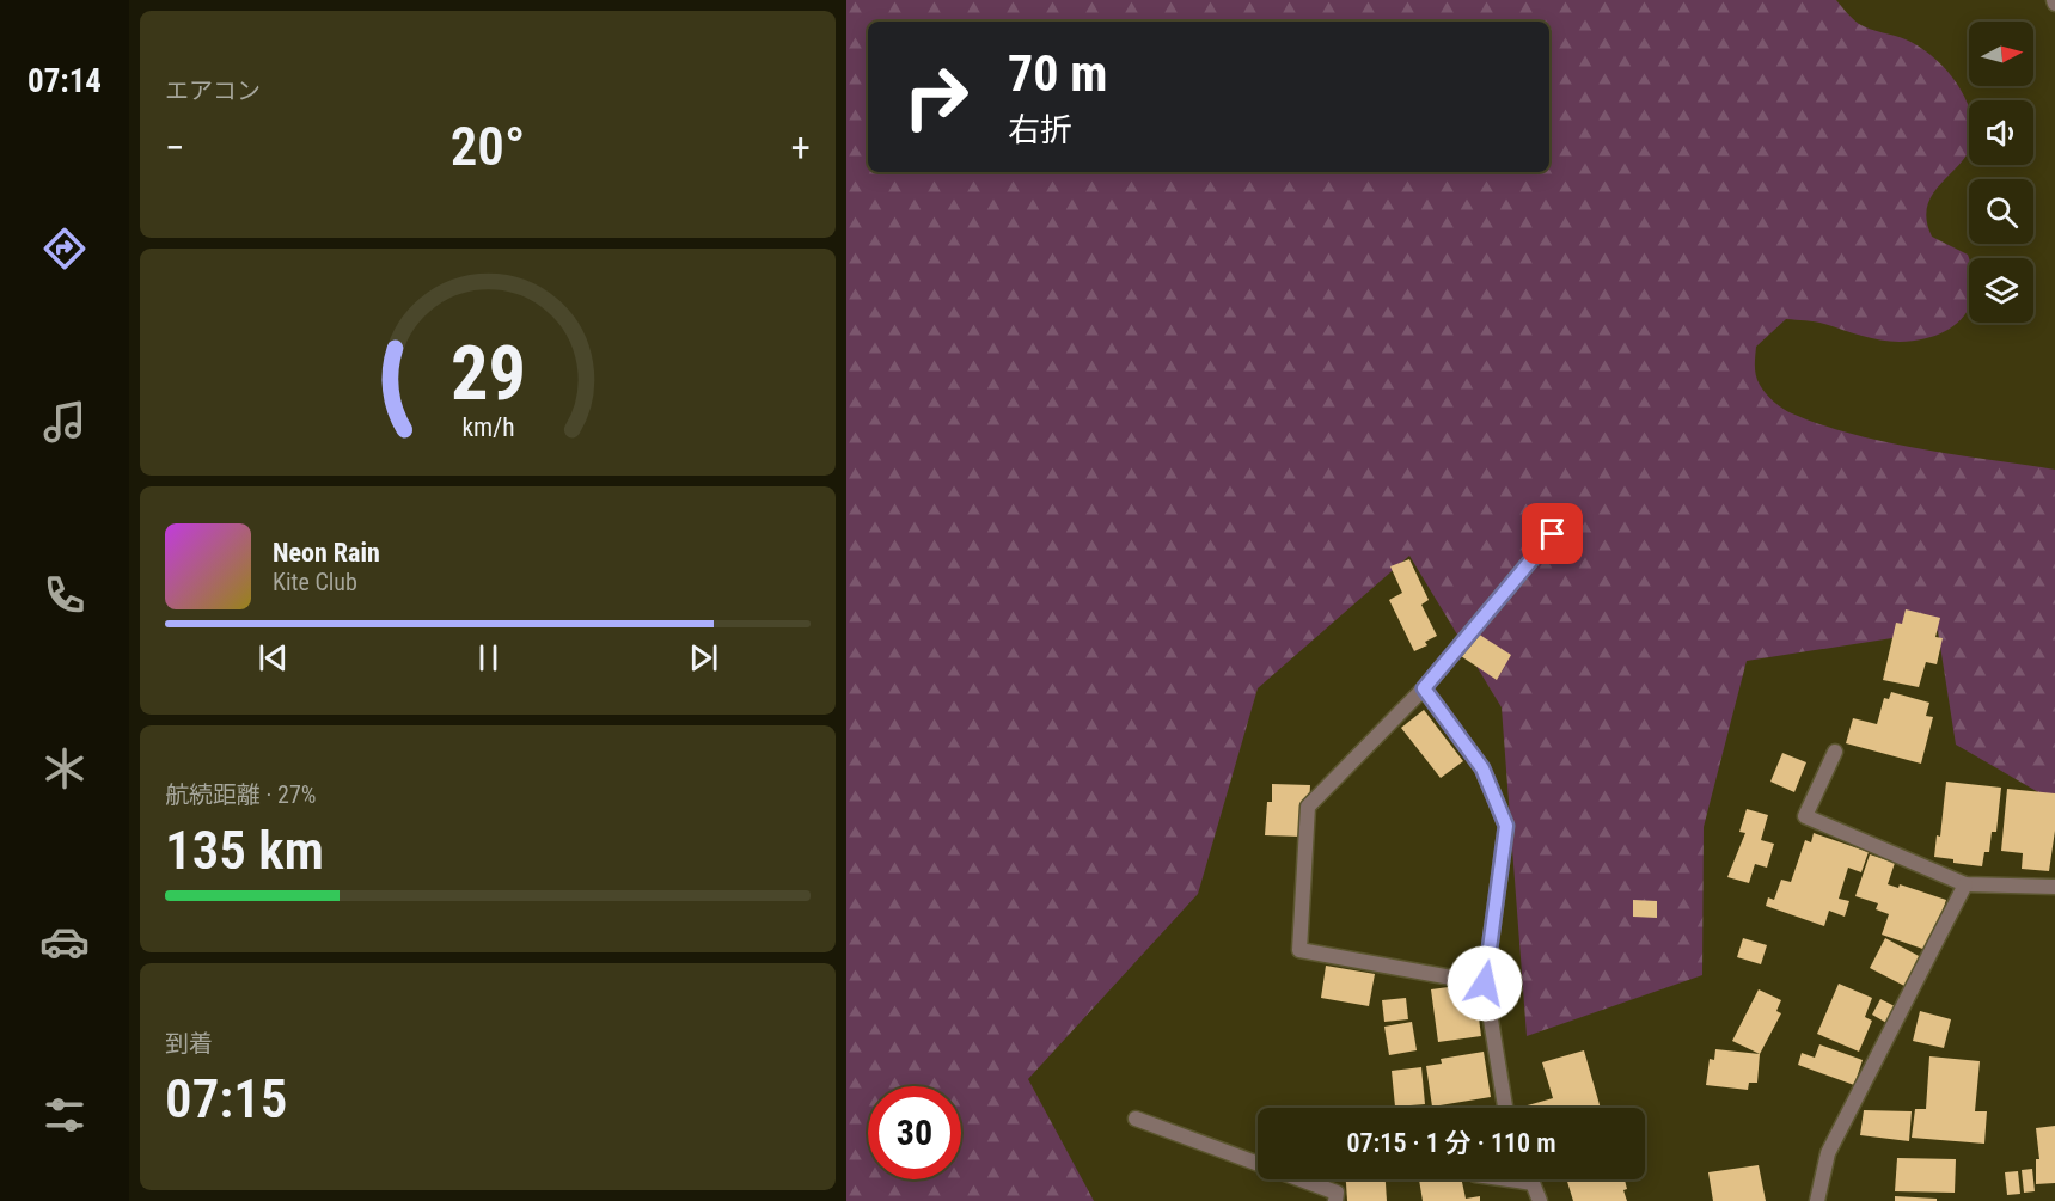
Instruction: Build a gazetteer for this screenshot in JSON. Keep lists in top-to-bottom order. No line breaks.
{"north":"right","page":{"tabs":"07:14","tile":["エアコン",["航続距離 · 27%","135 km"],["到着","07:15"]],"turn":["70 m","右折"],"heat":["−","20°","+"],"song":["Neon Rain","Kite Club"],"limit":"30","trip":"07:15 · 1 分 · 110 m","gauge":["29","km/h"]}}
